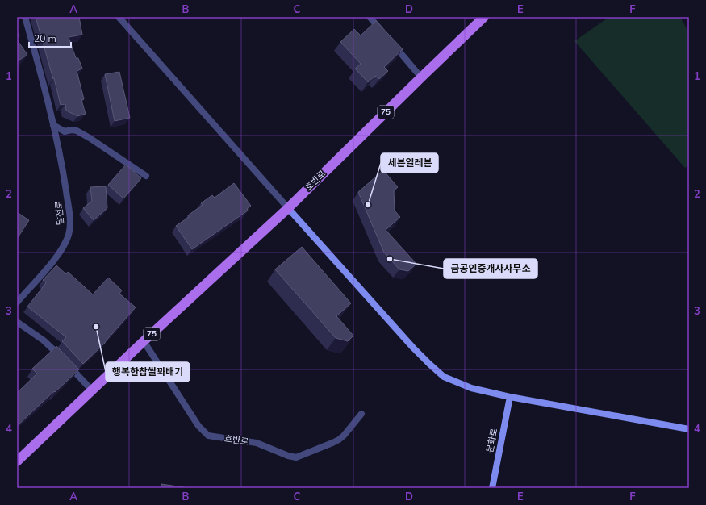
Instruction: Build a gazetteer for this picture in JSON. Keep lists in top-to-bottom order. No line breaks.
{"streets":{"main road":["75","호반로"],"street":["달전로","문화로"]},"places":["세븐일레븐","금공인중개사사무소","행복한찹쌀꽈배기"],"scale_bar":"20 m","grid":{"columns":["A","B","C","D","E","F"],"rows":["1","2","3","4"]}}
